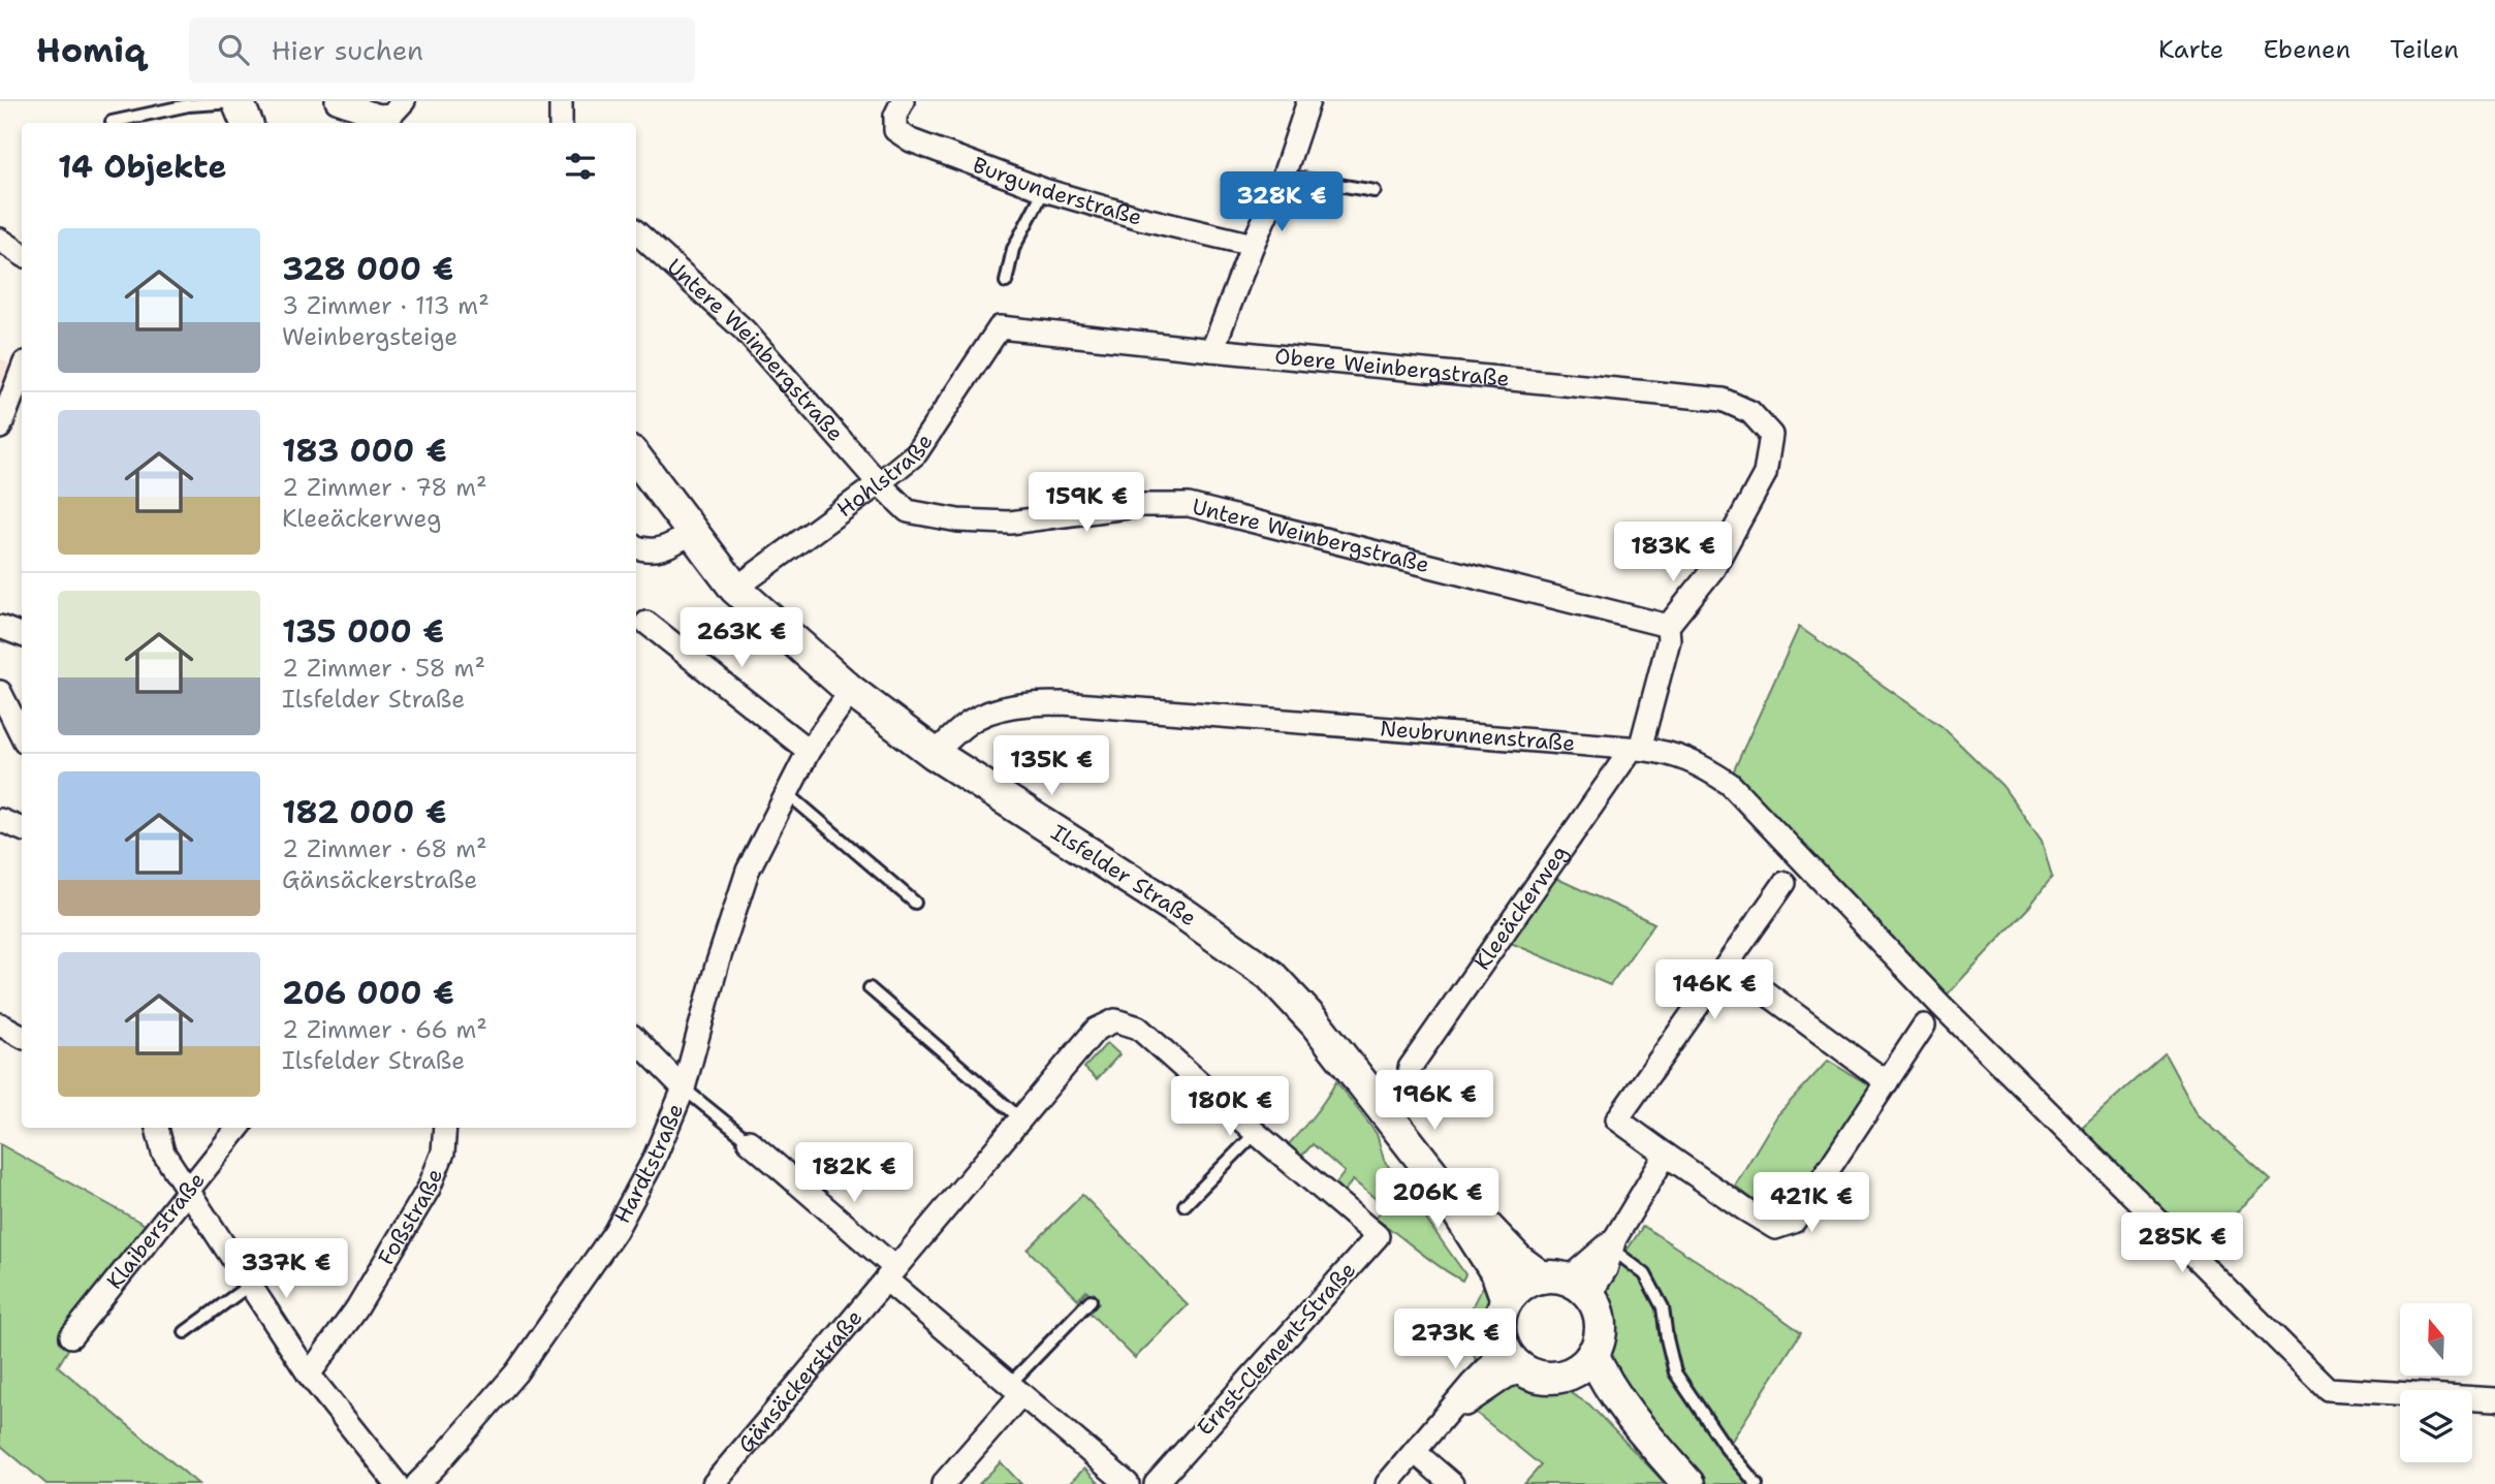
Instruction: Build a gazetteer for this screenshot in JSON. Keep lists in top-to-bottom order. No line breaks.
{"streets":{"main road":["Ilsfelder Straße"],"street":["Burgunderstraße","Untere Weinbergstraße","Obere Weinbergstraße","Hohlstraße","Neubrunnenstraße","Kleeäckerweg","Hardtstraße","Foßstraße","Klaiberstraße","Ernst-Clement-Straße","Gänsäckerstraße"]},"crossings":[["Untere Weinbergstraße","Obere Weinbergstraße"],["Untere Weinbergstraße","Hohlstraße"],["Untere Weinbergstraße","Kleeäckerweg"],["Obere Weinbergstraße","Hohlstraße"],["Obere Weinbergstraße","Kleeäckerweg"],["Hohlstraße","Ilsfelder Straße"],["Neubrunnenstraße","Ilsfelder Straße"],["Neubrunnenstraße","Kleeäckerweg"],["Ilsfelder Straße","Hardtstraße"],["Ernst-Clement-Straße","Gänsäckerstraße"]],"north":"top","page":{"header":"Homiq","search":"Hier suchen","nav":["Karte","Ebenen","Teilen"],"heading":"14 Objekte","price":["328K €","159K €","183K €","263K €","135K €","146K €","196K €","180K €","182K €","206K €","421K €","285K €","337K €","273K €"],"list":[{"name":"328 000 €","note":"3 Zimmer · 113 m² · Weinbergsteige"},{"name":"183 000 €","note":"2 Zimmer · 78 m² · Kleeäckerweg"},{"name":"135 000 €","note":"2 Zimmer · 58 m² · Ilsfelder Straße"},{"name":"182 000 €","note":"2 Zimmer · 68 m² · Gänsäckerstraße"},{"name":"206 000 €","note":"2 Zimmer · 66 m² · Ilsfelder Straße"}]}}
